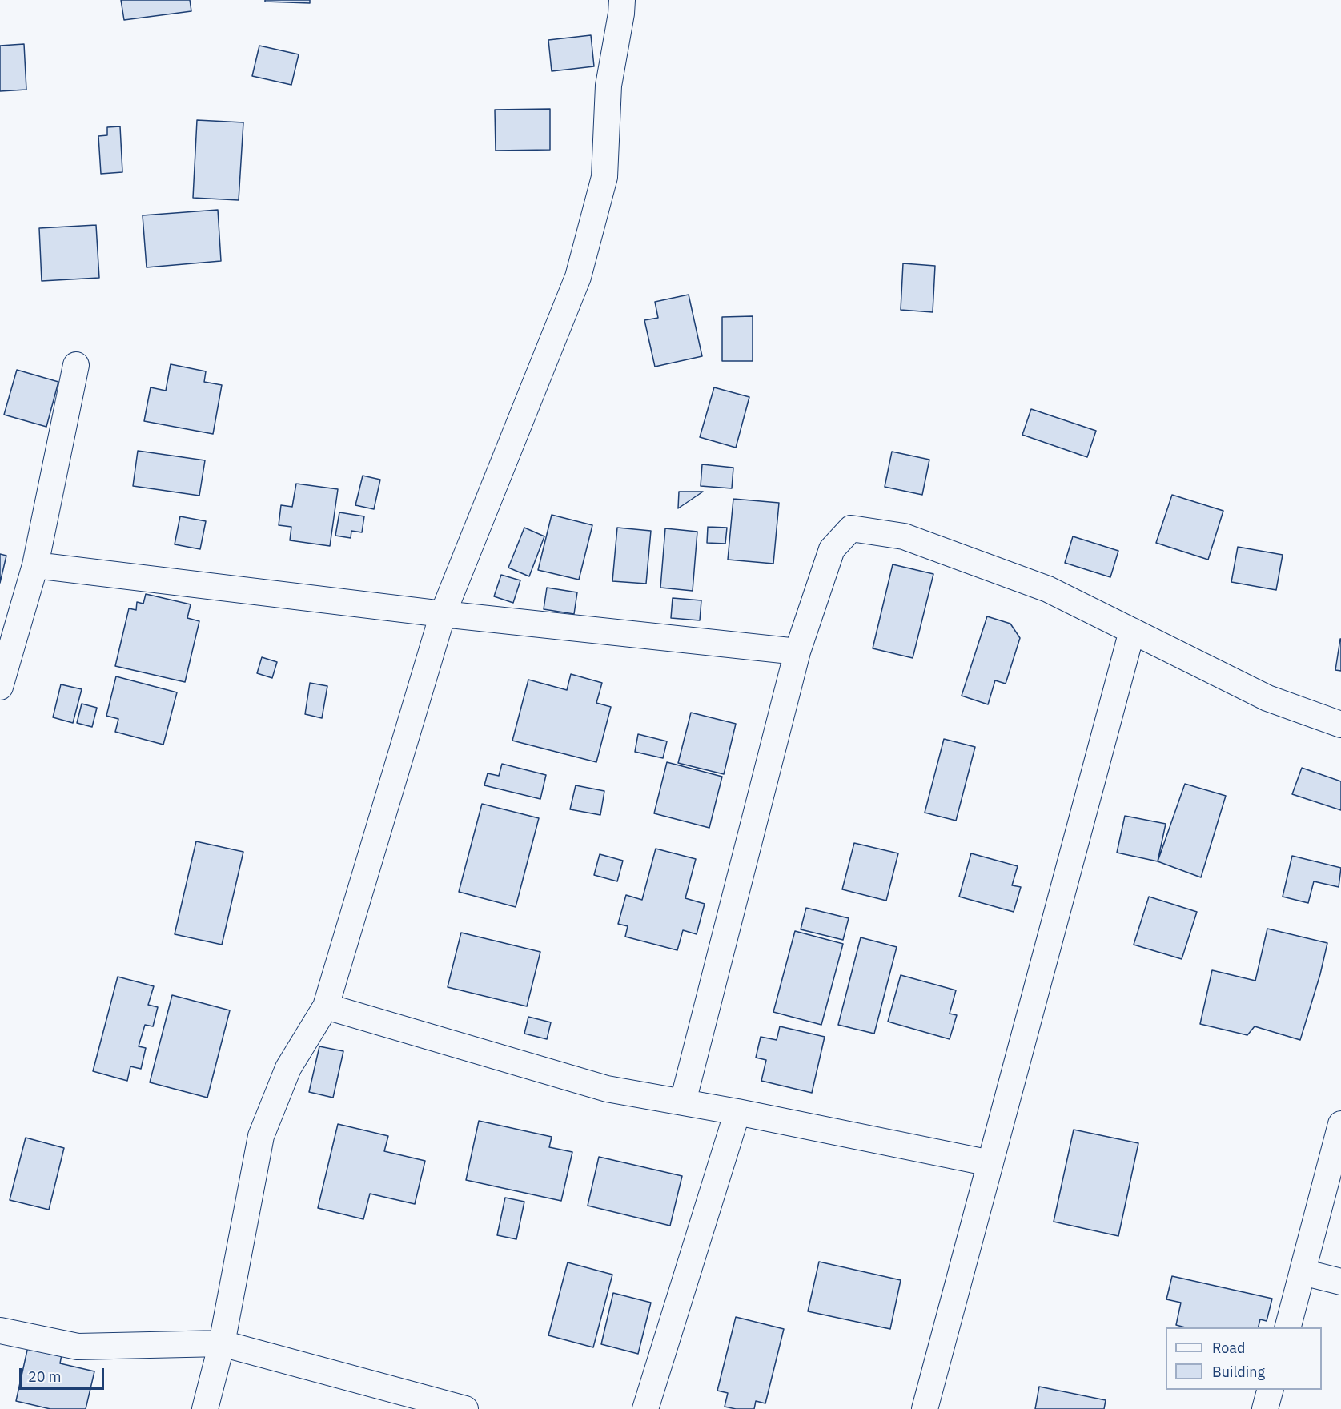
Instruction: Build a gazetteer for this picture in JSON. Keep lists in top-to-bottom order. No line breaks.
{"legend":["Road","Building"],"scale_bar":"20 m"}
